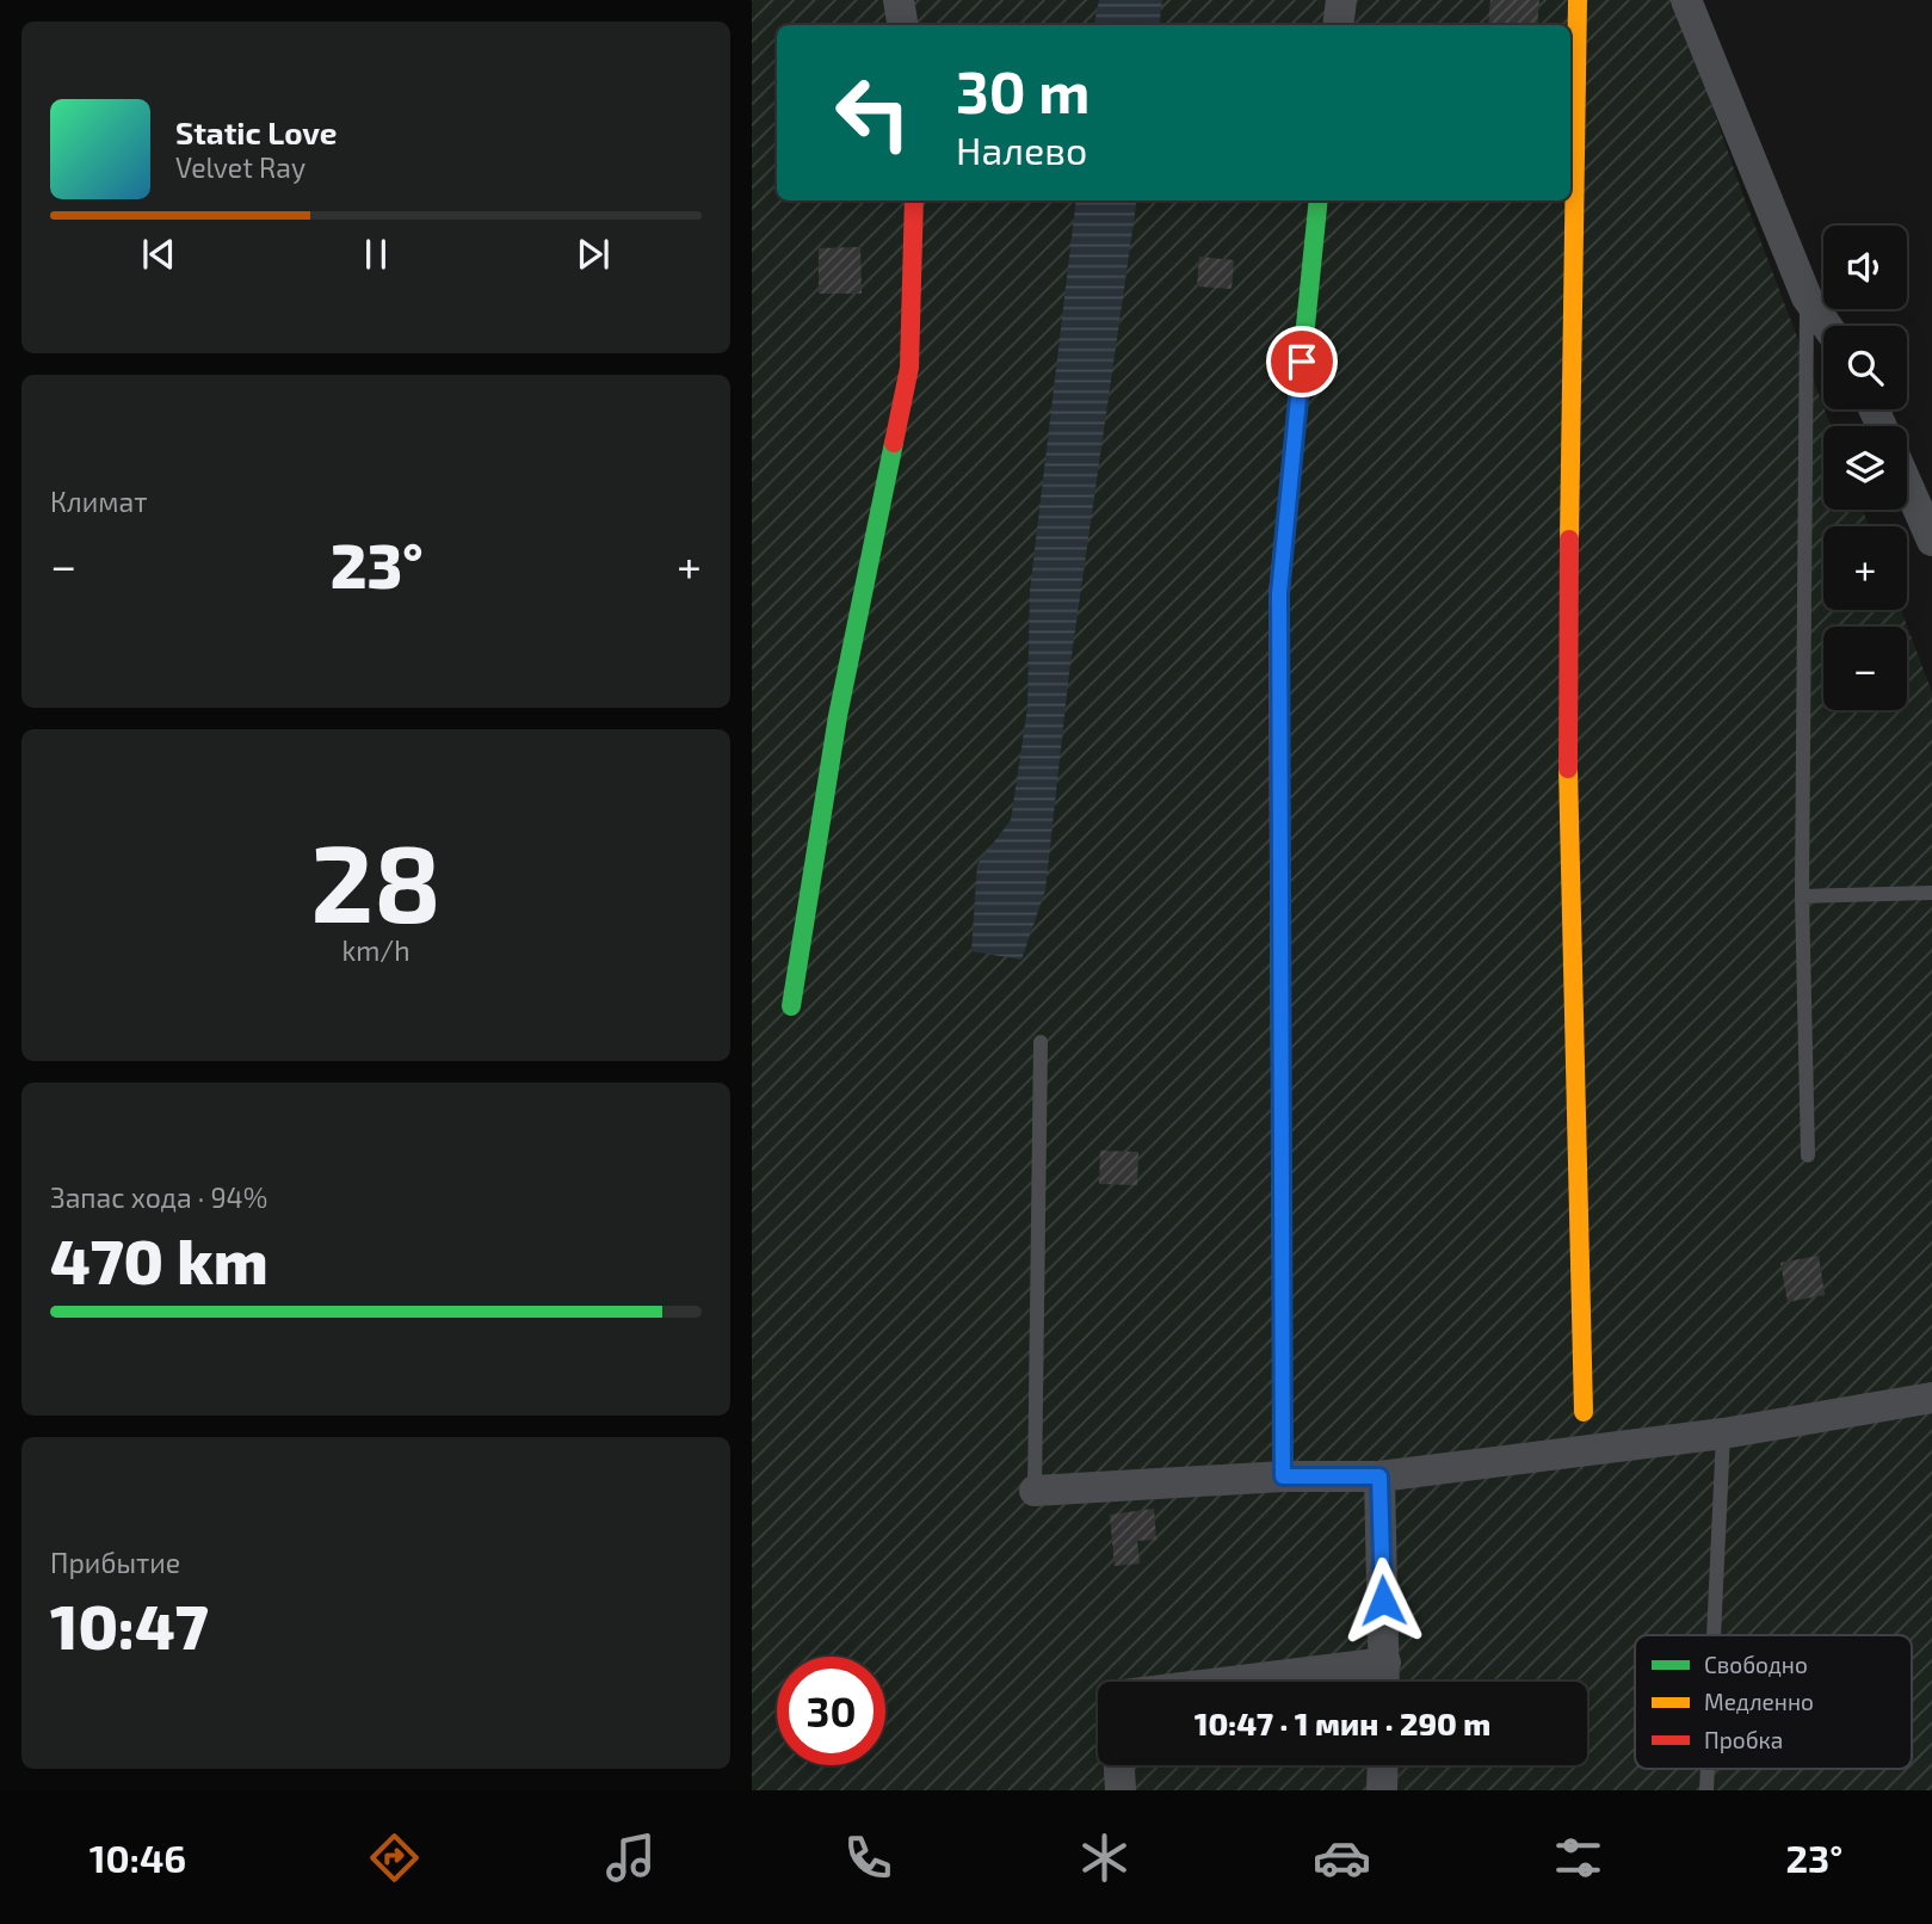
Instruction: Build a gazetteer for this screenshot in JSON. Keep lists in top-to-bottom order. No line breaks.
{"legend":["Свободно","Медленно","Пробка"],"page":{"turn":["30 m","Налево"],"song":["Static Love","Velvet Ray"],"map_buttons":["+","−"],"tile":["Климат",["28","km/h"],["Запас хода · 94%","470 km"],["Прибытие","10:47"]],"heat":["−","23°","+"],"limit":"30","trip":"10:47 · 1 мин · 290 m","tabs":["10:46","23°"]}}
